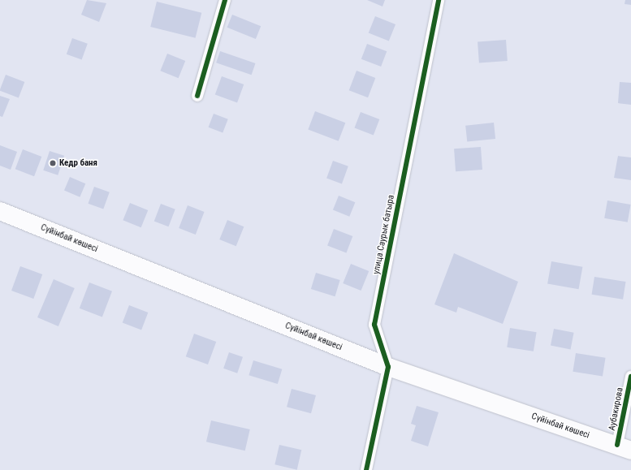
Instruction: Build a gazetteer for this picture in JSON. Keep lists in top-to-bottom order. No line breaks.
{"streets":{"main road":["Сүйінбай көшесі"],"street":["улица Саурык батыра","Аубакирова"]},"crossings":[["улица Саурык батыра","Сүйінбай көшесі"],["Сүйінбай көшесі","Аубакирова"]],"places":["Кедр баня"]}
